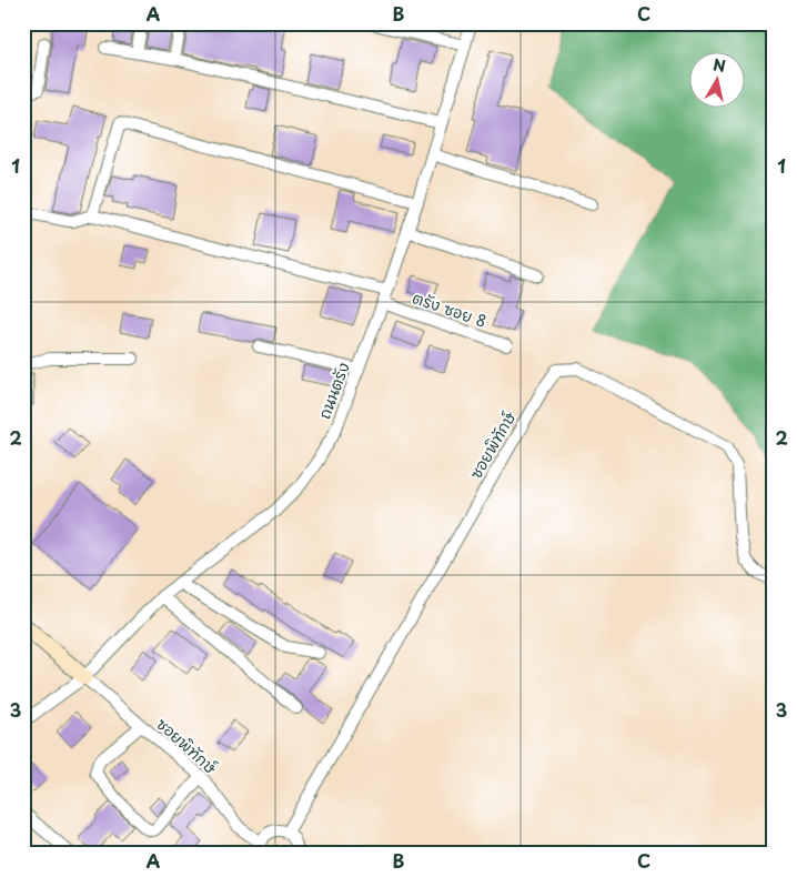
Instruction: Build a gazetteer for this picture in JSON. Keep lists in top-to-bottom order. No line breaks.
{"streets":{"street":["ตรัง ซอย 8","ถนนตรัง","ซอยพิทักษ์"]},"crossings":[["ตรัง ซอย 8","ถนนตรัง"],["ถนนตรัง","ซอยพิทักษ์"]],"north":"top","grid":{"columns":["A","B","C"],"rows":["1","2","3"]}}
